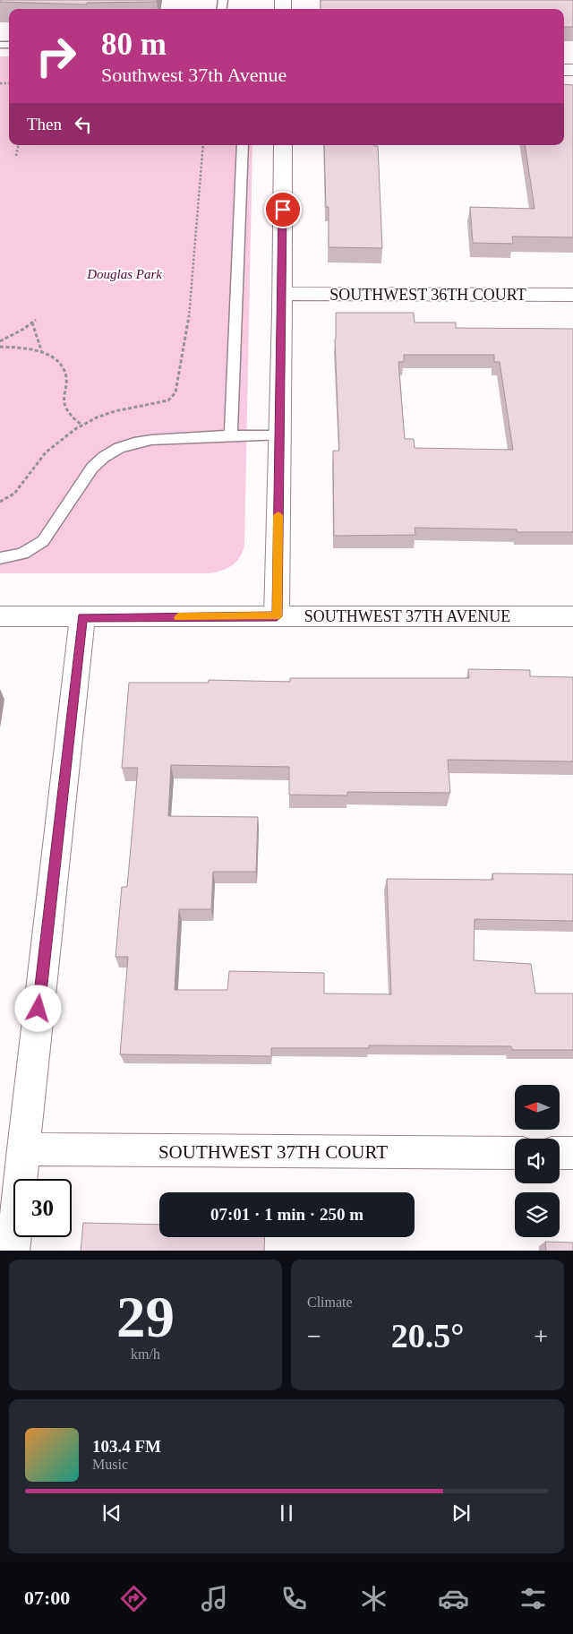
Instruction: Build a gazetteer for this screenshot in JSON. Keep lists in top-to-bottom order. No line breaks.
{"streets":{"street":["SOUTHWEST 36TH COURT","SOUTHWEST 37TH AVENUE","SOUTHWEST 37TH COURT"]},"parks":["Douglas Park"],"north":"left","page":{"turn":["80 m","Southwest 37th Avenue"],"then":"Then","limit":"30","trip":"07:01 · 1 min · 250 m","tile":[["29","km/h"],"Climate"],"heat":["−","20.5°","+"],"song":["103.4 FM","Music"],"tabs":"07:00"}}
